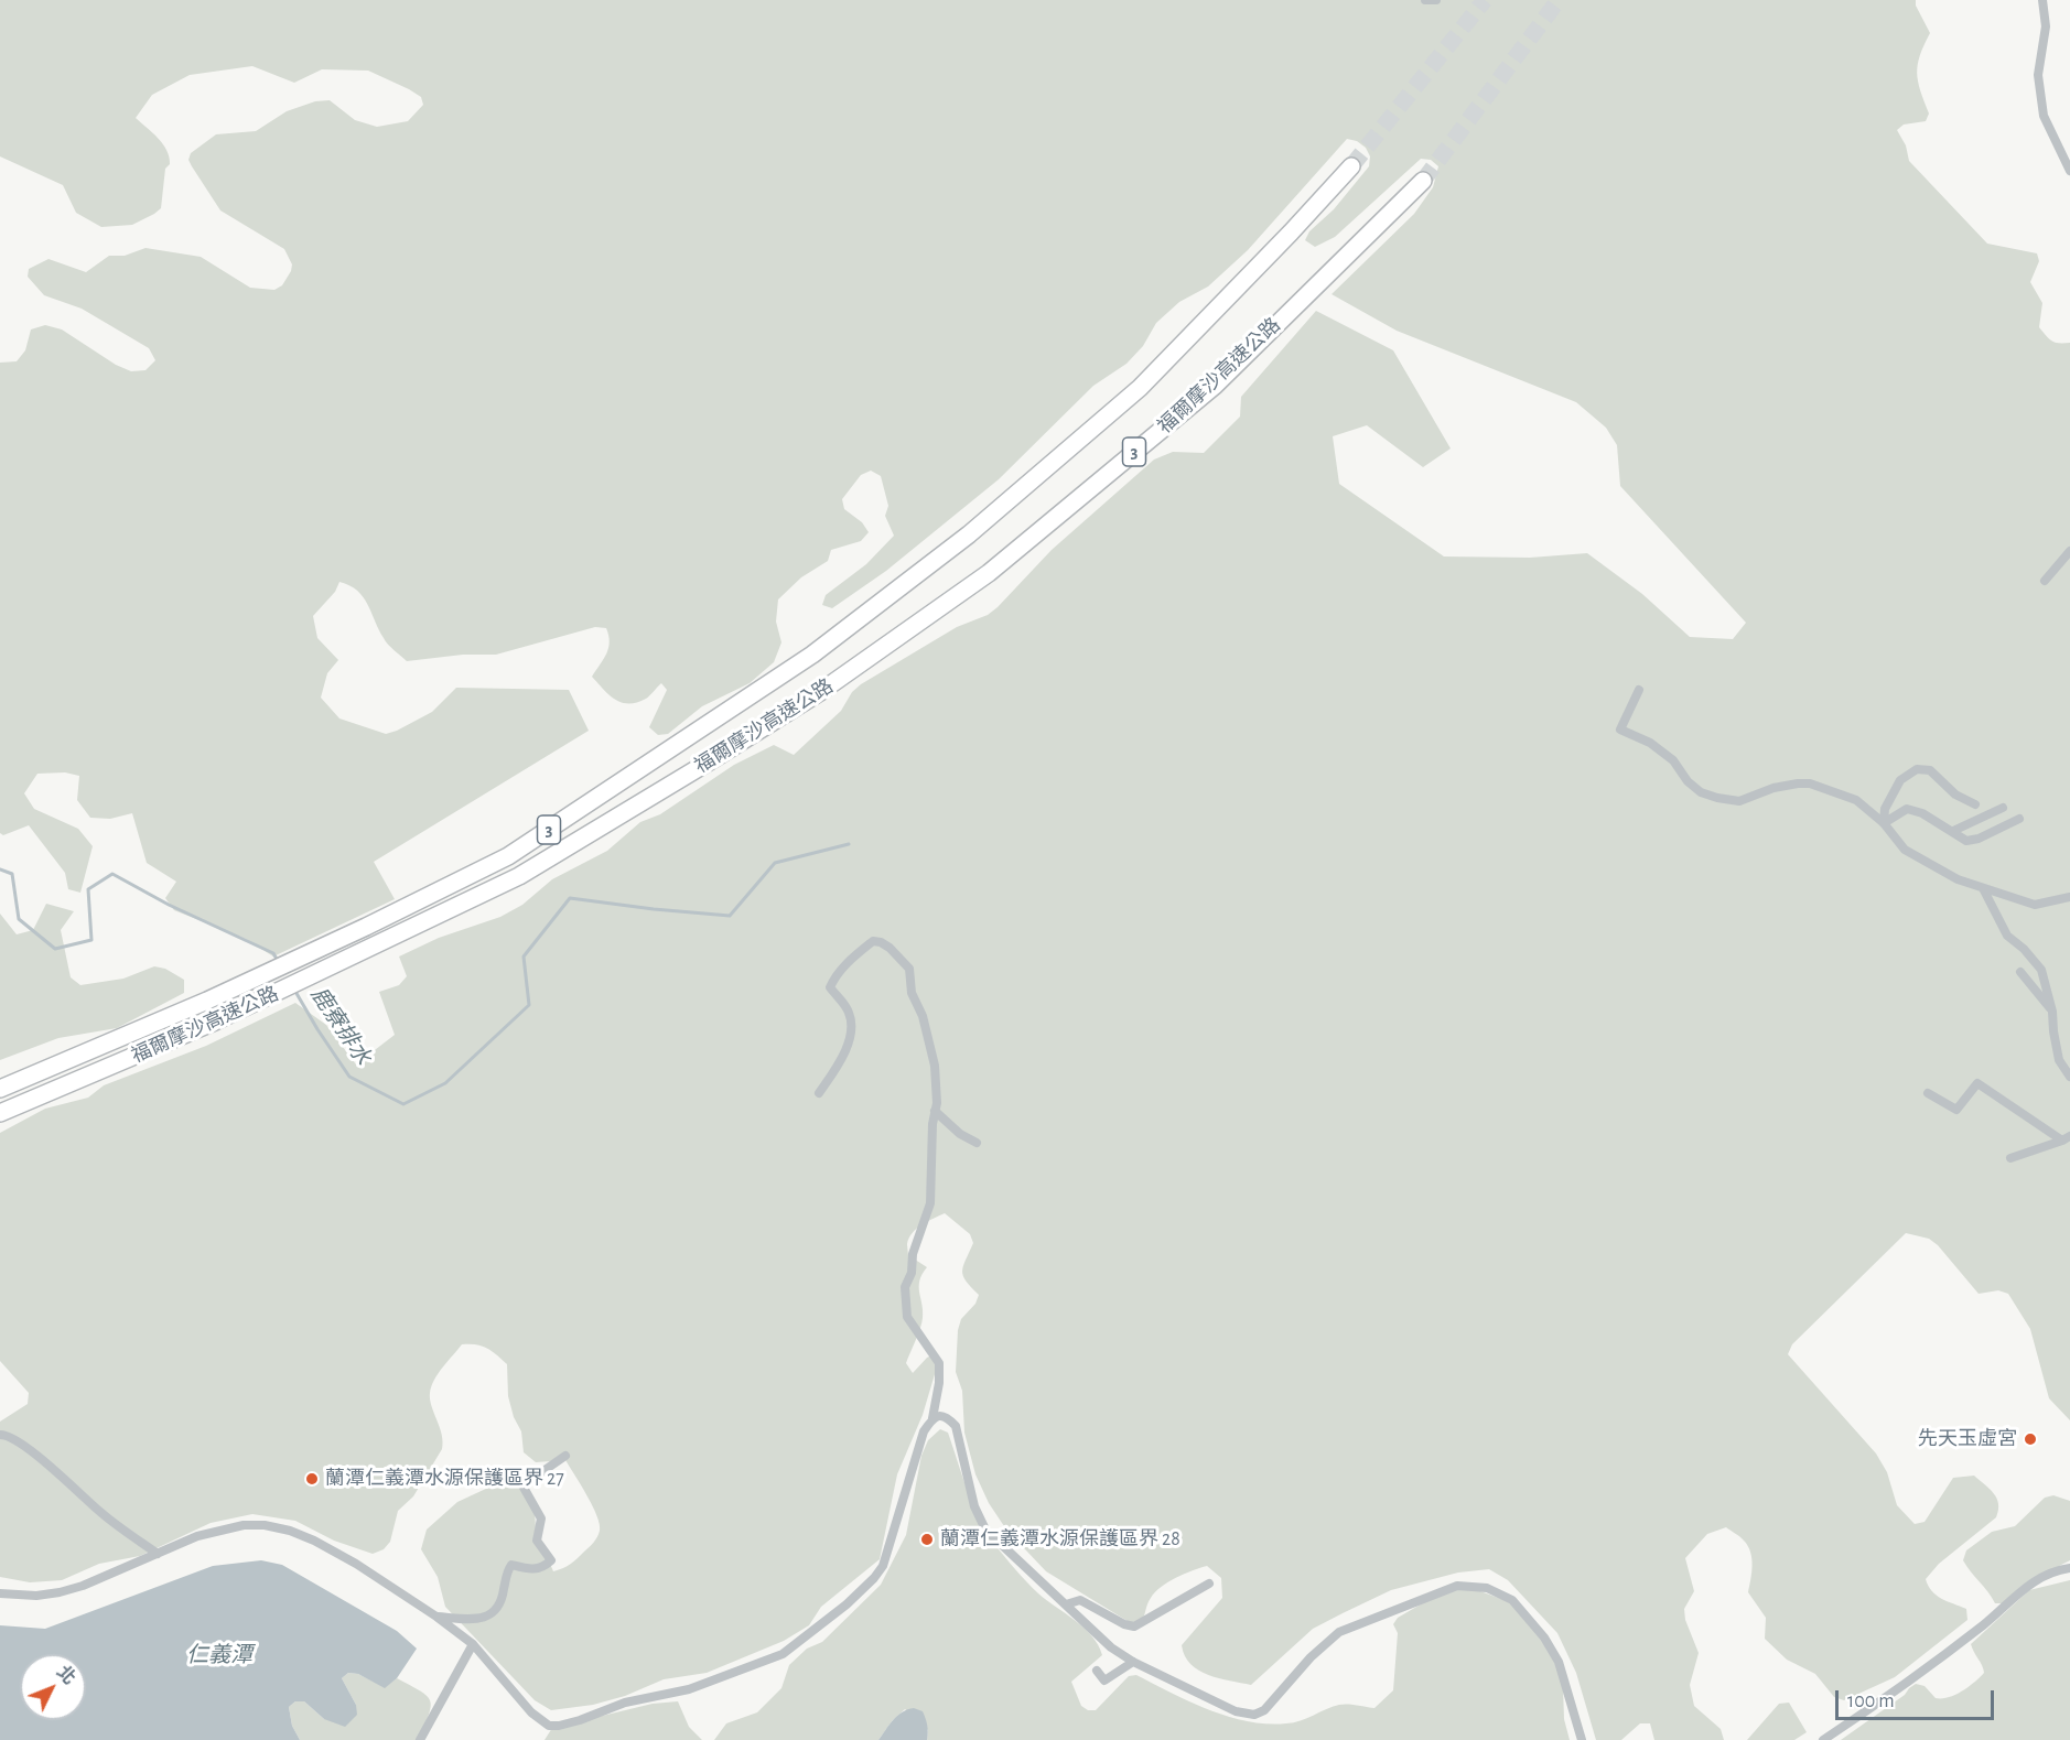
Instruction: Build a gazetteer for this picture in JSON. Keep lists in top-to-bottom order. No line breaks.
{"streets":{"highway":["福爾摩沙高速公路","3"]},"water":["鹿寮排水","仁義潭"],"places":["先天玉虛宮","蘭潭仁義潭水源保護區界 27","蘭潭仁義潭水源保護區界 28"],"scale_bar":"100 m","north":"top right"}
